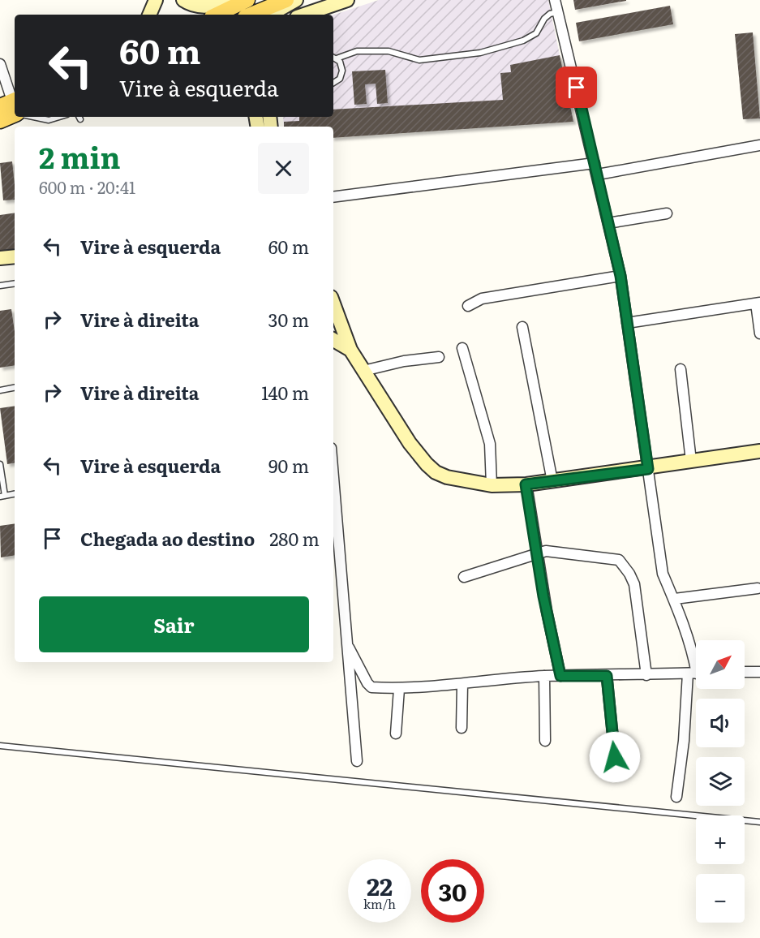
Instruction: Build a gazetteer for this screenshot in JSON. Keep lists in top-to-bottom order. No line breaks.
{"north":"top right","page":{"turn":["60 m","Vire à esquerda"],"heading":["2 min","600 m · 20:41"],"list":[{"name":"Vire à esquerda","value":"60 m"},{"name":"Vire à direita","value":"30 m"},{"name":"Vire à direita","value":"140 m"},{"name":"Vire à esquerda","value":"90 m"},{"name":"Chegada ao destino","value":"280 m"}],"buttons":"Sair","map_buttons":["+","−"],"speed":"22 km/h","limit":"30"}}
